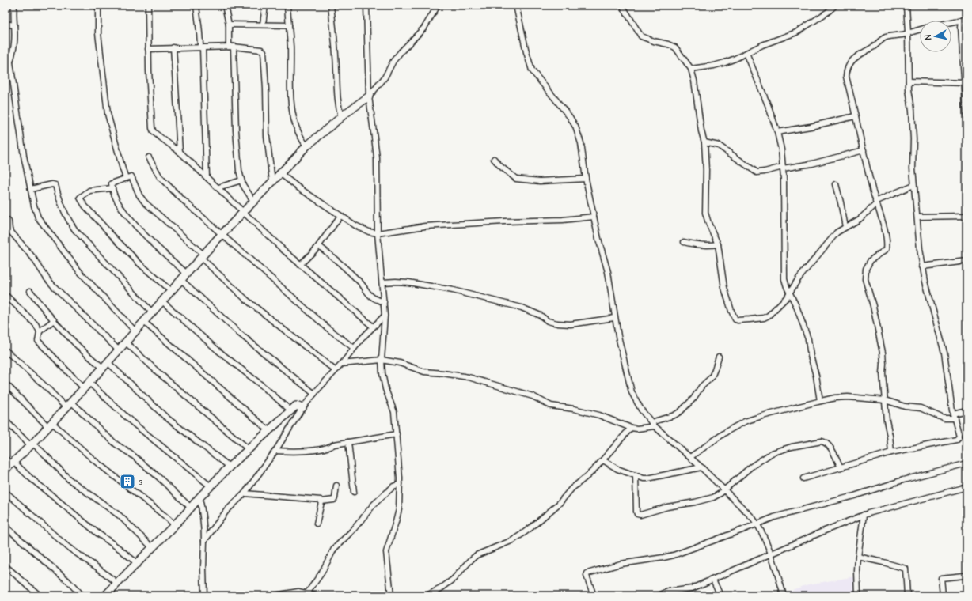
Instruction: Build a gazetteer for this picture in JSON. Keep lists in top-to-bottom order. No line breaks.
{"places":{"building":["s"]},"north":"left"}
